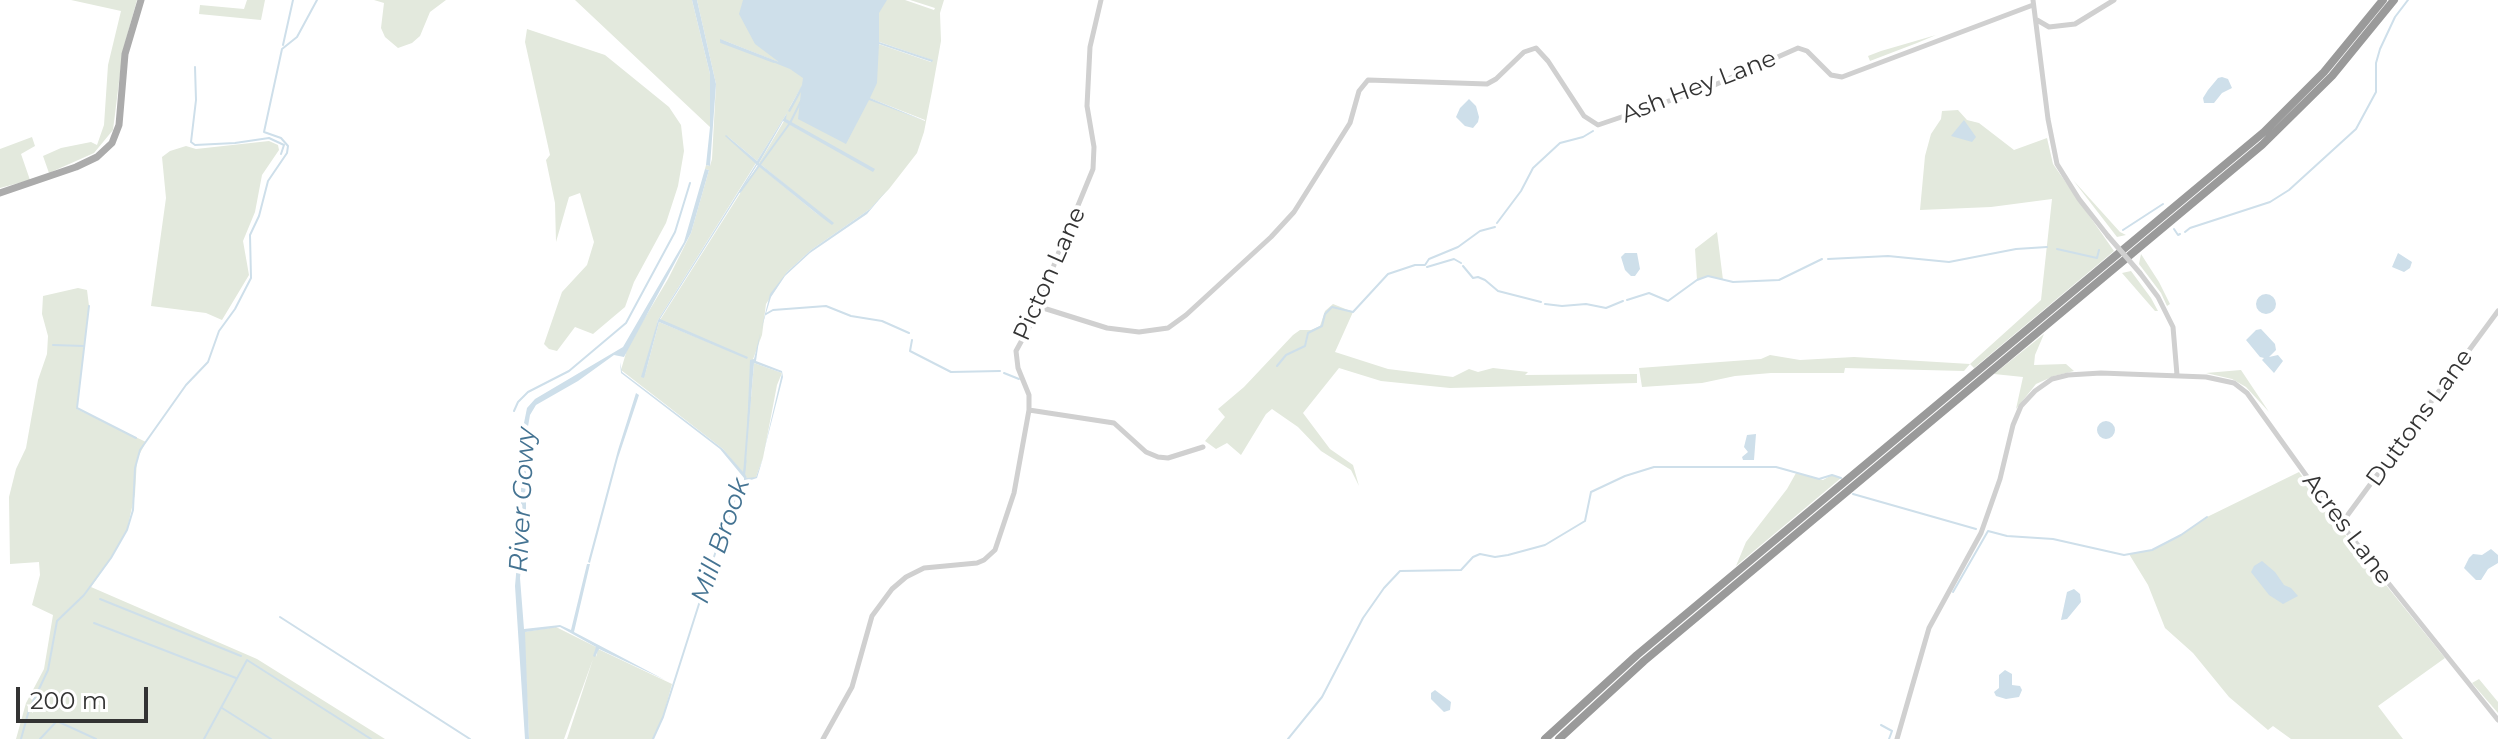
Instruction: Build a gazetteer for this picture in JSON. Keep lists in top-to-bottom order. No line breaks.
{"streets":{"street":["Ash Hey Lane","Picton Lane","Duttons Lane","Acres Lane"]},"crossings":[["Ash Hey Lane","Picton Lane"],["Duttons Lane","Acres Lane"]],"water":["River Gowy","Mill Brook"],"scale_bar":"200 m"}
